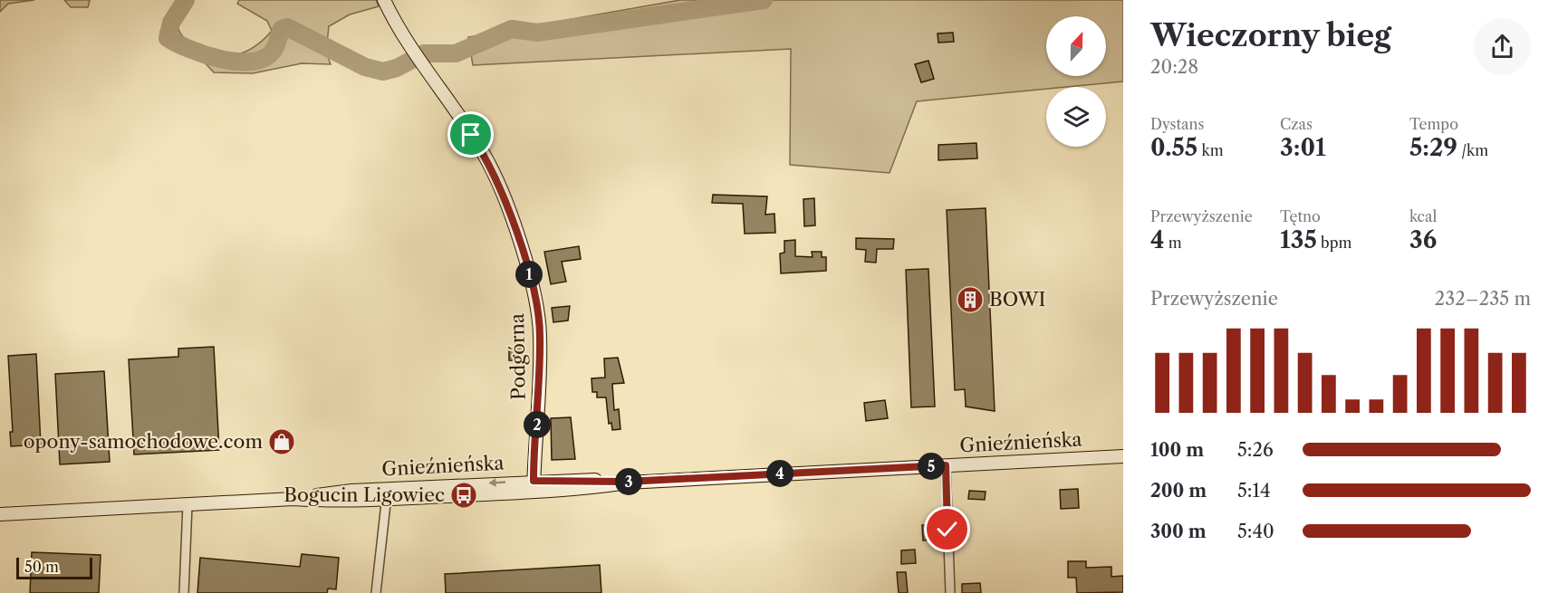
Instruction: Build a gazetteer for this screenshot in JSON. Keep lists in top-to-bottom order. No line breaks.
{"streets":{"main road":["Podgórna","Gnieźnieńska"]},"crossings":[["Podgórna","Gnieźnieńska"]],"places":{"building":["BOWI"],"shop":["opony-samochodowe.com"],"bus stop":["Bogucin Ligowiec"]},"scale_bar":"50 m","north":"top","page":{"heading":["Wieczorny bieg","20:28"],"stats":[["Dystans","0.55 km"],["Czas","3:01"],["Tempo","5:29 /km"],["Przewyższenie","4 m"],["Tętno","135 bpm"],["kcal","36"]],"pins":["1","2","5","4","3"],"chart":["Przewyższenie","232–235 m"],"list":[{"name":"100 m","note":"5:26"},{"name":"200 m","note":"5:14"},{"name":"300 m","note":"5:40"}],"scale":"50 m"}}
